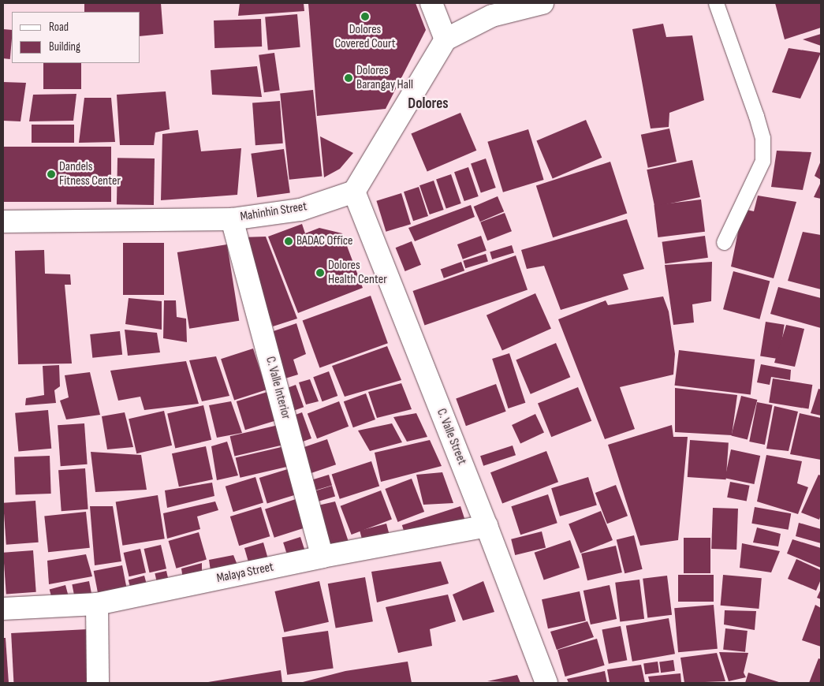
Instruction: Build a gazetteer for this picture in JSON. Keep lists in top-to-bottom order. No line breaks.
{"streets":{"street":["Mahinhin Street","C. Valle Interior","C. Valle Street","Malaya Street"]},"crossings":[["Mahinhin Street","C. Valle Interior"],["Mahinhin Street","C. Valle Street"],["C. Valle Interior","Malaya Street"],["C. Valle Street","Malaya Street"]],"districts":["Dolores"],"places":["Dolores Covered Court","Dolores Barangay Hall","Dandels Fitness Center","BADAC Office","Dolores Health Center"],"legend":["Road","Building"]}
